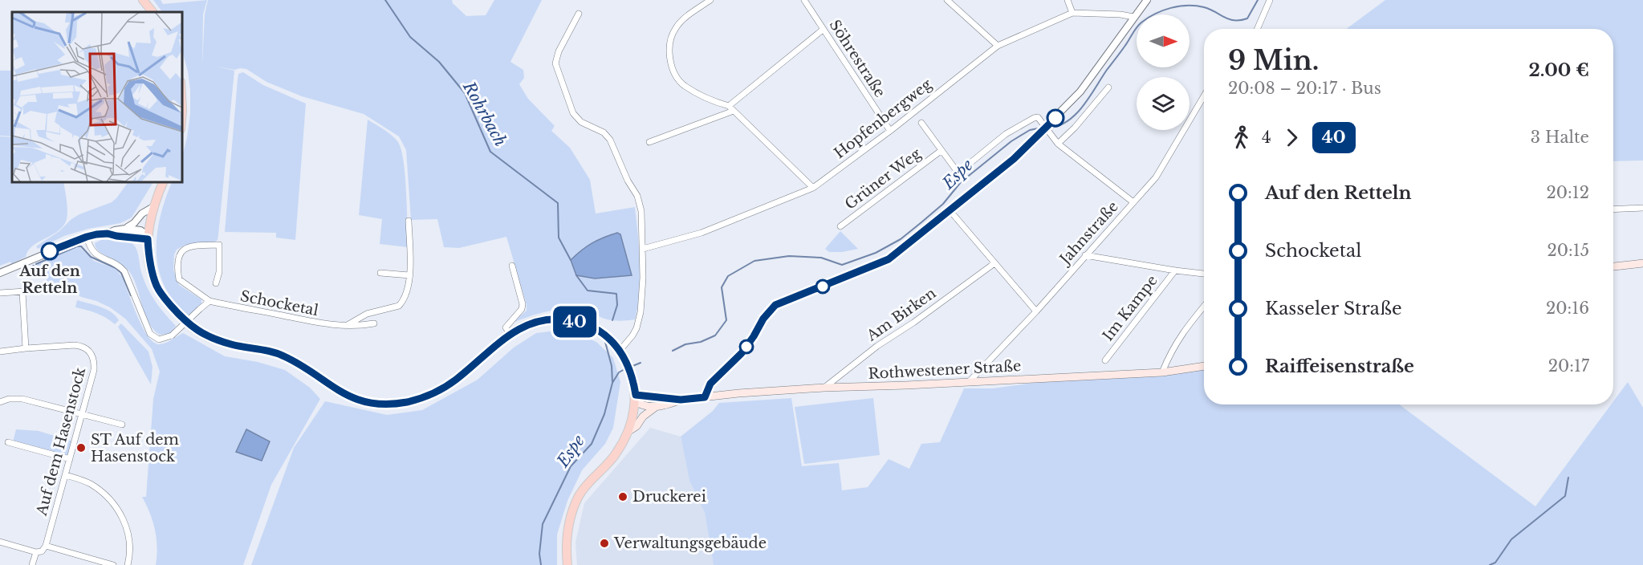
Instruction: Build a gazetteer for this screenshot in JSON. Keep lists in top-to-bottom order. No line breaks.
{"streets":{"main road":["Rothwestener Straße"],"street":["Söhrestraße","Hopfenbergweg","Grüner Weg","Jahnstraße","Schocketal","Im Kampe","Am Birken","Auf dem Hasenstock"]},"crossings":[["Söhrestraße","Hopfenbergweg"],["Jahnstraße","Im Kampe"],["Jahnstraße","Rothwestener Straße"],["Am Birken","Rothwestener Straße"]],"water":["Rohrbach","Espe"],"places":["Auf den Retteln","ST Auf dem Hasenstock","Druckerei","Verwaltungsgebäude"],"lines":["bus line 40"],"north":"right","page":{"on_map":"40","heading":["9 Min.","20:08 – 20:17 · Bus","2.00 €"],"legs":["4","40","3 Halte"],"list":[{"name":"Auf den Retteln","value":"20:12"},{"name":"Schocketal","value":"20:15"},{"name":"Kasseler Straße","value":"20:16"},{"name":"Raiffeisenstraße","value":"20:17"}]}}
